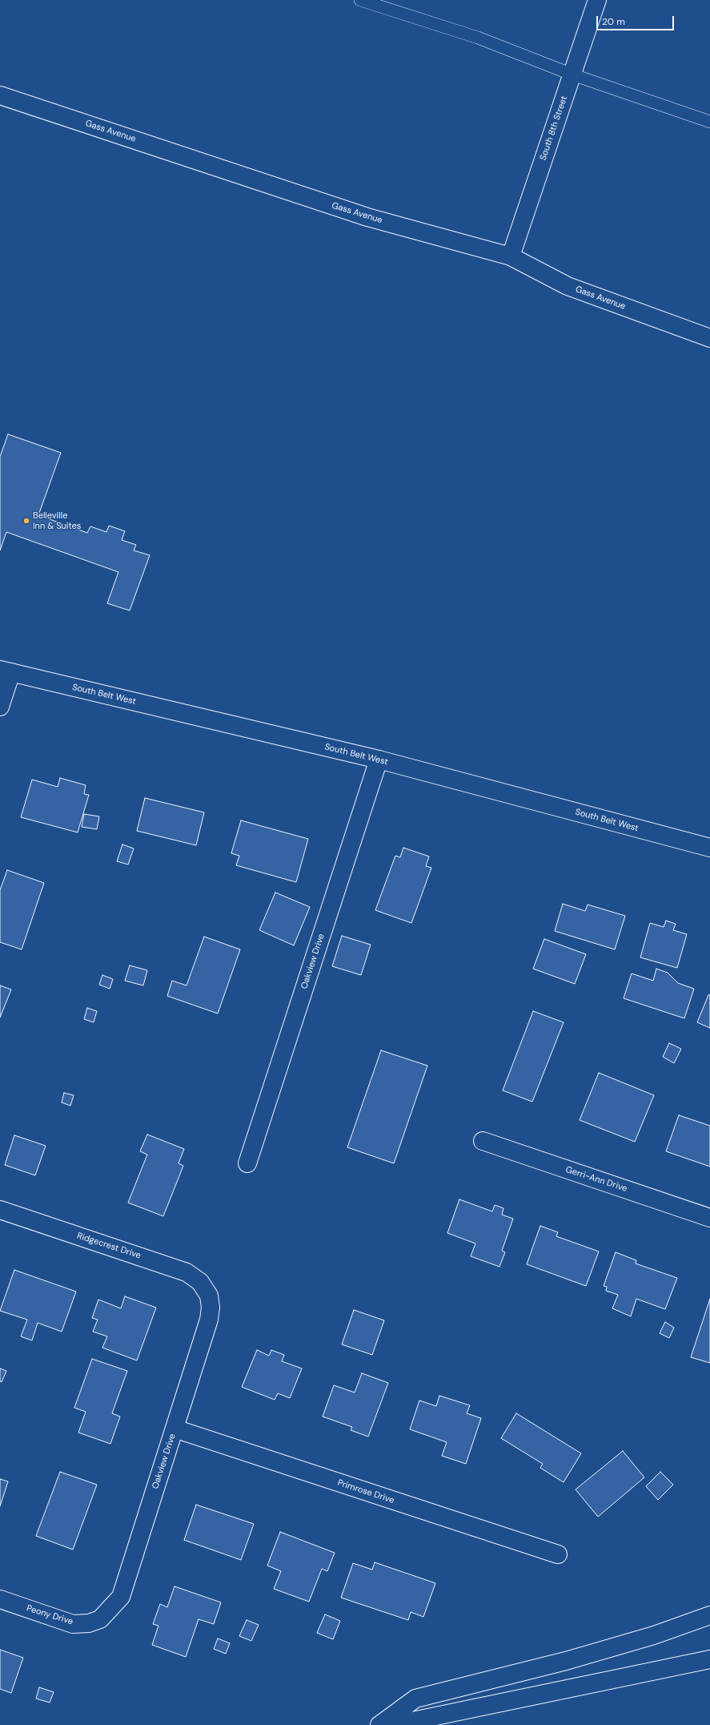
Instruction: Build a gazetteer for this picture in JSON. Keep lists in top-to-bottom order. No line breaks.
{"streets":{"main road":["South 8th Street","Gass Avenue","South Belt West","Oakview Drive","Gerri-Ann Drive","Ridgecrest Drive","Primrose Drive","Peony Drive"]},"crossings":[["South 8th Street","Gass Avenue"],["South Belt West","Oakview Drive"],["Oakview Drive","Ridgecrest Drive"],["Oakview Drive","Primrose Drive"],["Oakview Drive","Peony Drive"]],"places":["Belleville Inn & Suites"],"scale_bar":"20 m"}
